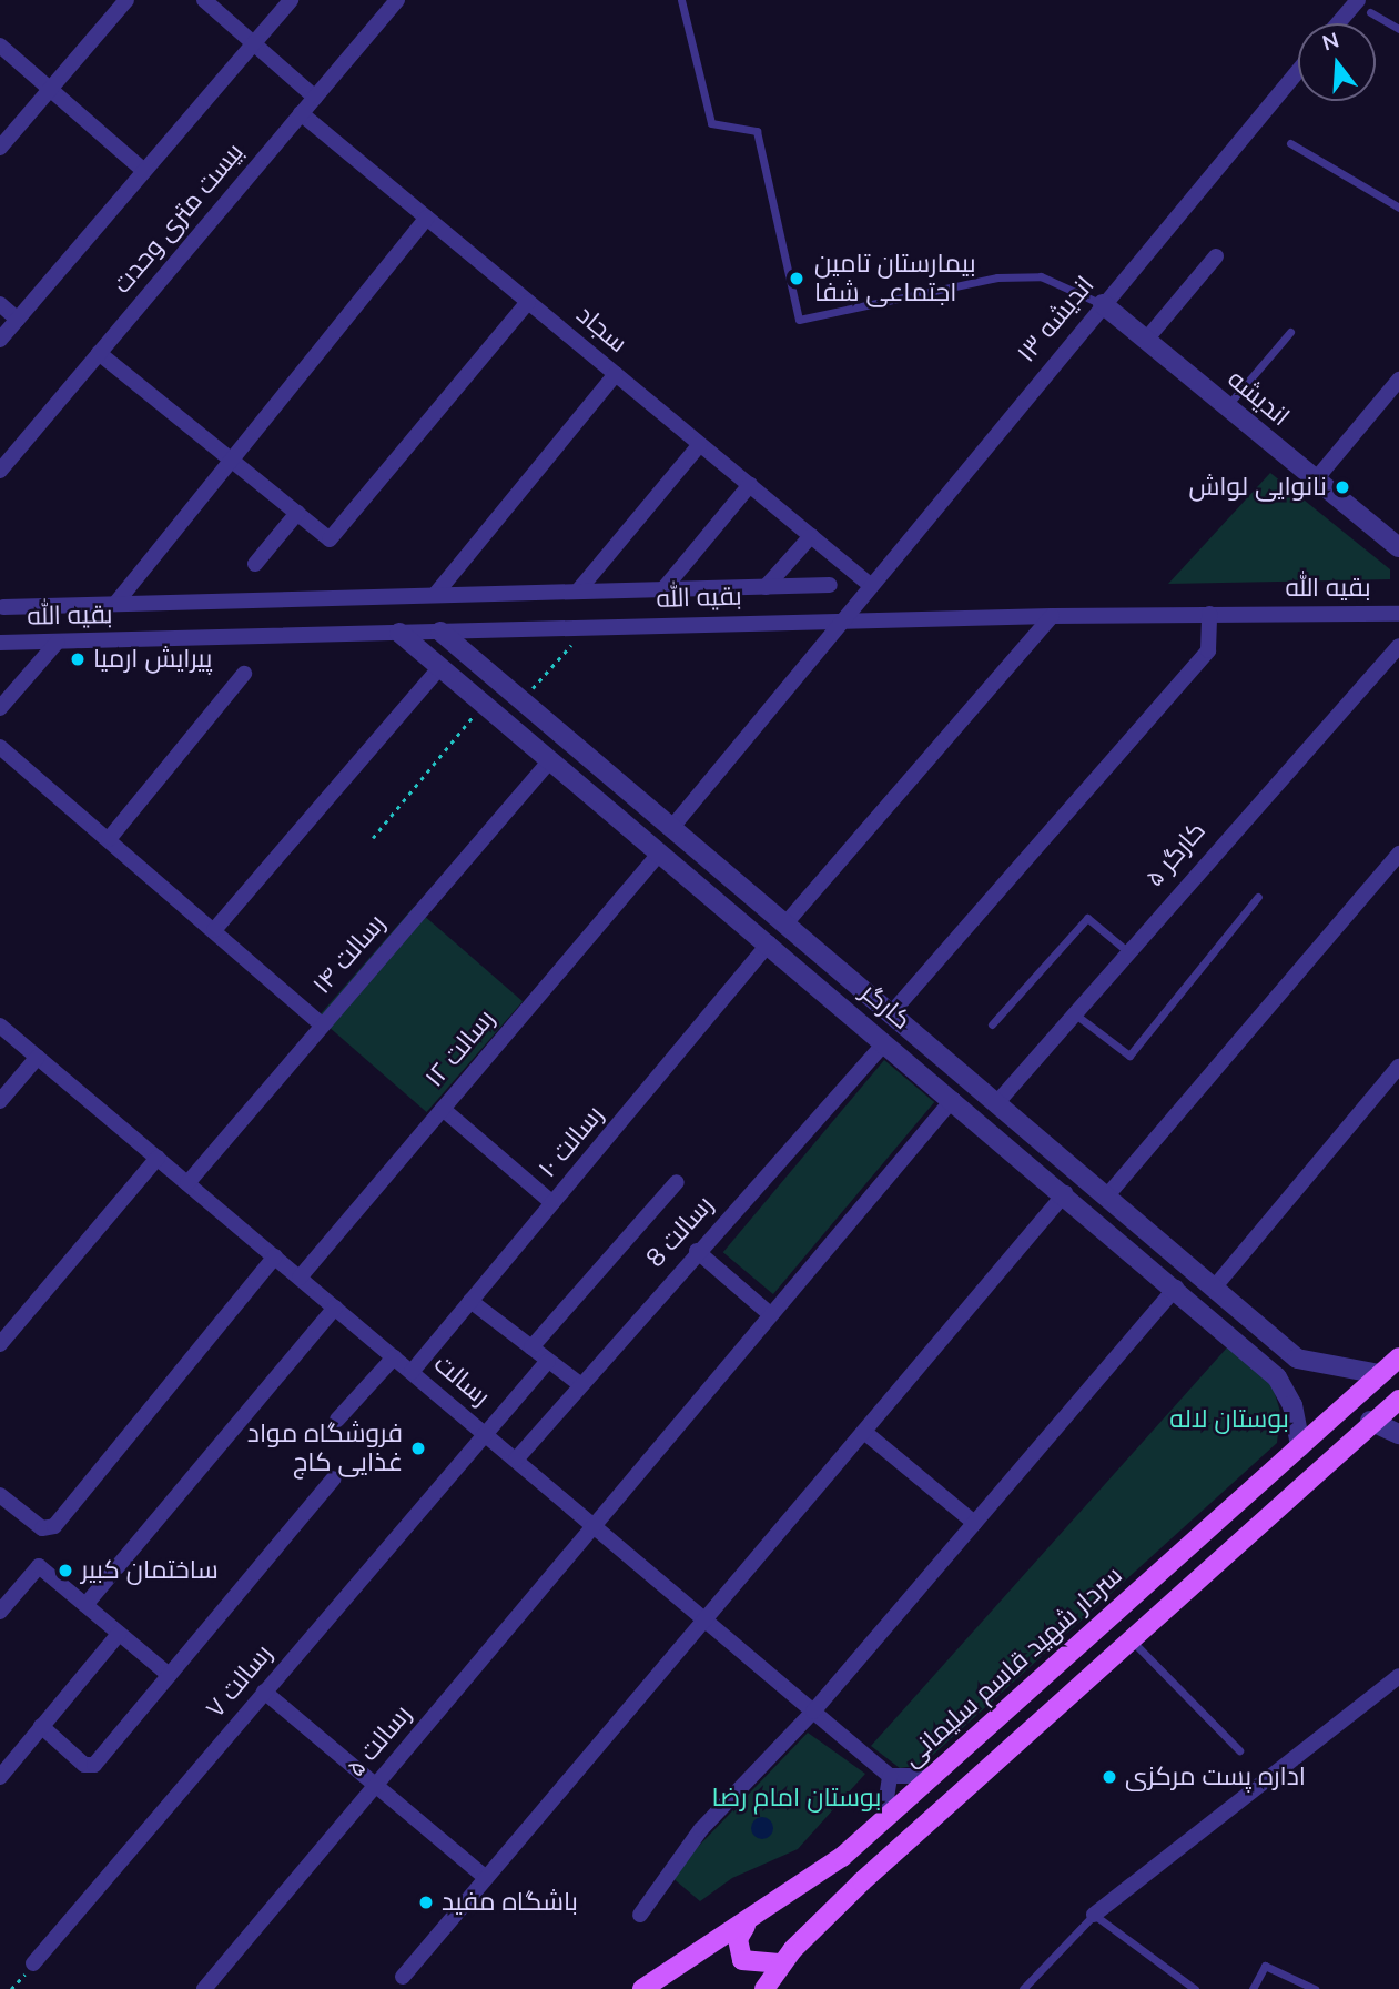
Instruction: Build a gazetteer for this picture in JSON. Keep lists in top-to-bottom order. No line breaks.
{"streets":{"main road":["سردار شهید قاسم سلیمانی"],"street":["بیست متری وحدت","اندیشه ۱۳","سجاد","اندیشه","بقیه الله","کارگر ۵","رسالت ۱۴","کارگر","رسالت ۱۲","رسالت ۱۰","رسالت 8","رسالت","رسالت ۷","رسالت ۵"]},"crossings":[["بیست متری وحدت","سجاد"],["اندیشه ۱۳","سجاد"],["اندیشه ۱۳","اندیشه"],["اندیشه ۱۳","بقیه الله"],["اندیشه ۱۳","کارگر"],["بقیه الله","کارگر"],["کارگر ۵","کارگر"],["رسالت ۱۴","کارگر"],["رسالت ۱۴","رسالت"],["کارگر","رسالت ۱۲"],["کارگر","رسالت ۱۰"],["کارگر","رسالت 8"],["کارگر","سردار شهید قاسم سلیمانی"],["کارگر","رسالت ۵"],["رسالت ۱۲","رسالت"],["رسالت ۱۰","رسالت"],["رسالت 8","رسالت"],["رسالت","رسالت ۷"],["رسالت","رسالت ۵"]],"parks":["بوستان لاله","بوستان امام رضا"],"places":["بیمارستان تامین اجتماعی شفا","نانوایی لواش","پیرایش ارمیا","فروشگاه مواد غذایی کاج","ساختمان کبیر","اداره پست مرکزی","باشگاه مفید"],"north":"top"}
